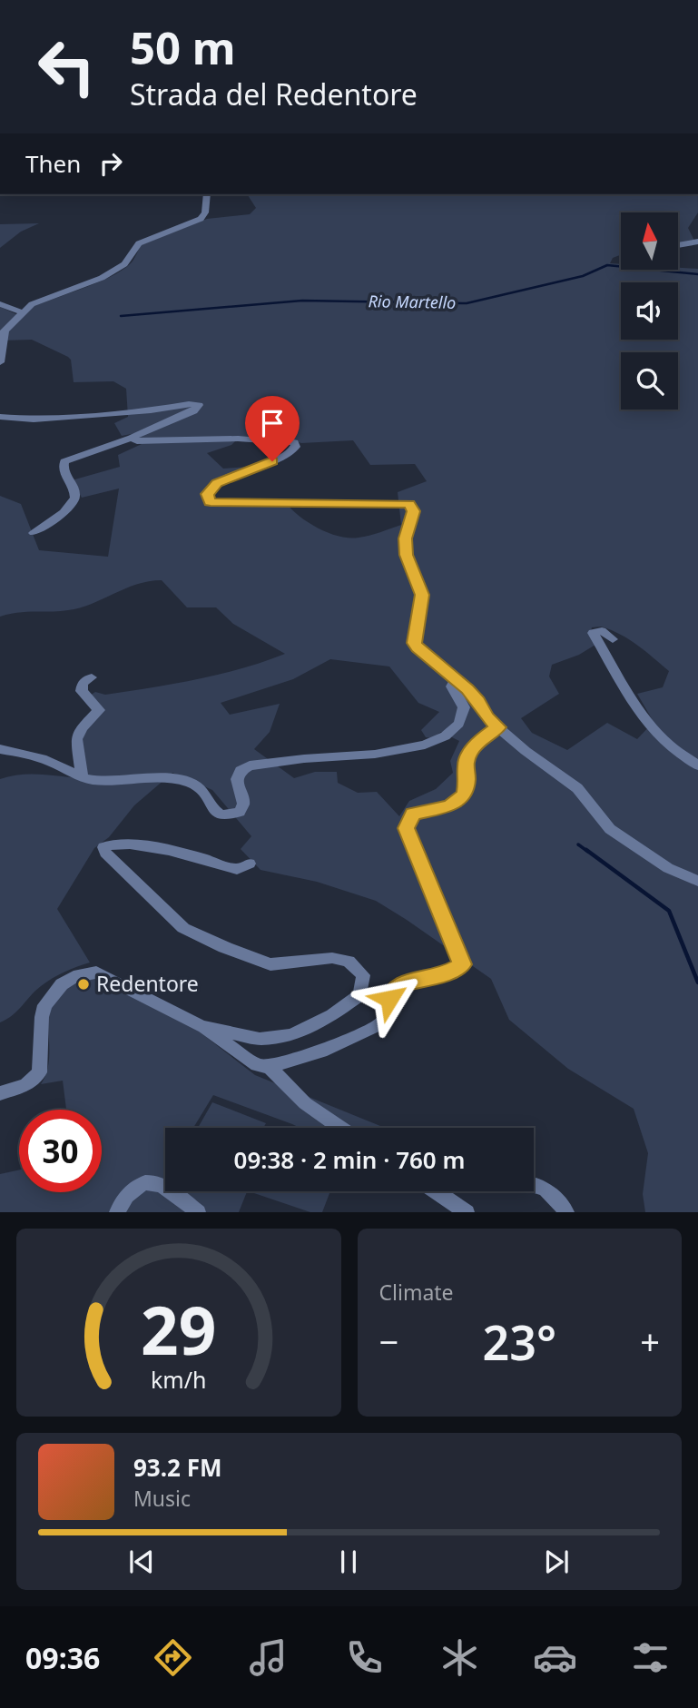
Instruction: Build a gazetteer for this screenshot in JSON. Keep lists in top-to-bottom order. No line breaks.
{"water":["Rio Martello"],"places":["Redentore"],"north":"top","page":{"turn":["50 m","Strada del Redentore"],"then":"Then","limit":"30","trip":"09:38 · 2 min · 760 m","tile":"Climate","heat":["−","23°","+"],"song":["93.2 FM","Music"],"tabs":"09:36","gauge":["29","km/h"]}}
